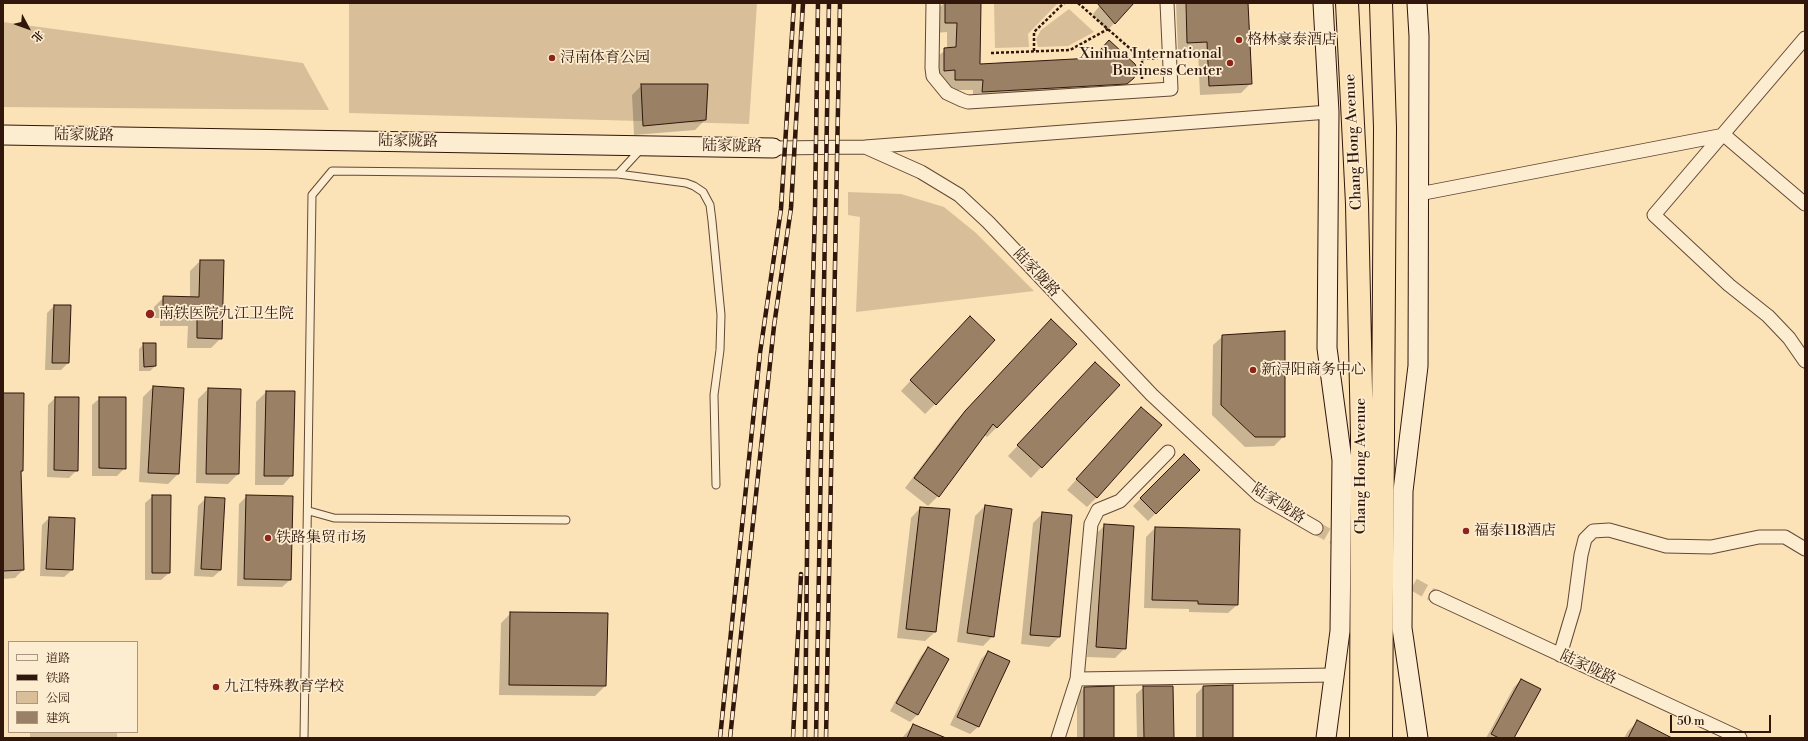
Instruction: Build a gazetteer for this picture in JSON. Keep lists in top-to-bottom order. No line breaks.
{"streets":{"highway":["Chang Hong Avenue"],"street":["陆家陇路"]},"places":["格林豪泰酒店","浔南体育公园","Xinhua International Business Center","南铁医院九江卫生院","新浔阳商务中心","福泰118酒店","铁路集贸市场","九江特殊教育学校"],"legend":["道路","铁路","公园","建筑"],"scale_bar":"50 m","north":"bottom right"}
